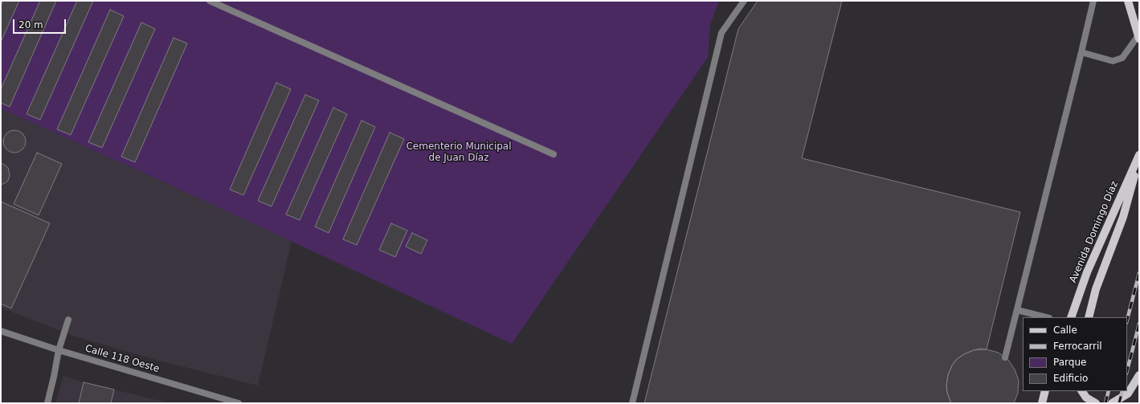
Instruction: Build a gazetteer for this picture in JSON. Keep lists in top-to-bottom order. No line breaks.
{"streets":{"main road":["Avenida Domingo Díaz"],"street":["Calle 118 Oeste"]},"parks":["Cementerio Municipal de Juan Díaz"],"legend":["Calle","Ferrocarril","Parque","Edificio"],"scale_bar":"20 m"}
